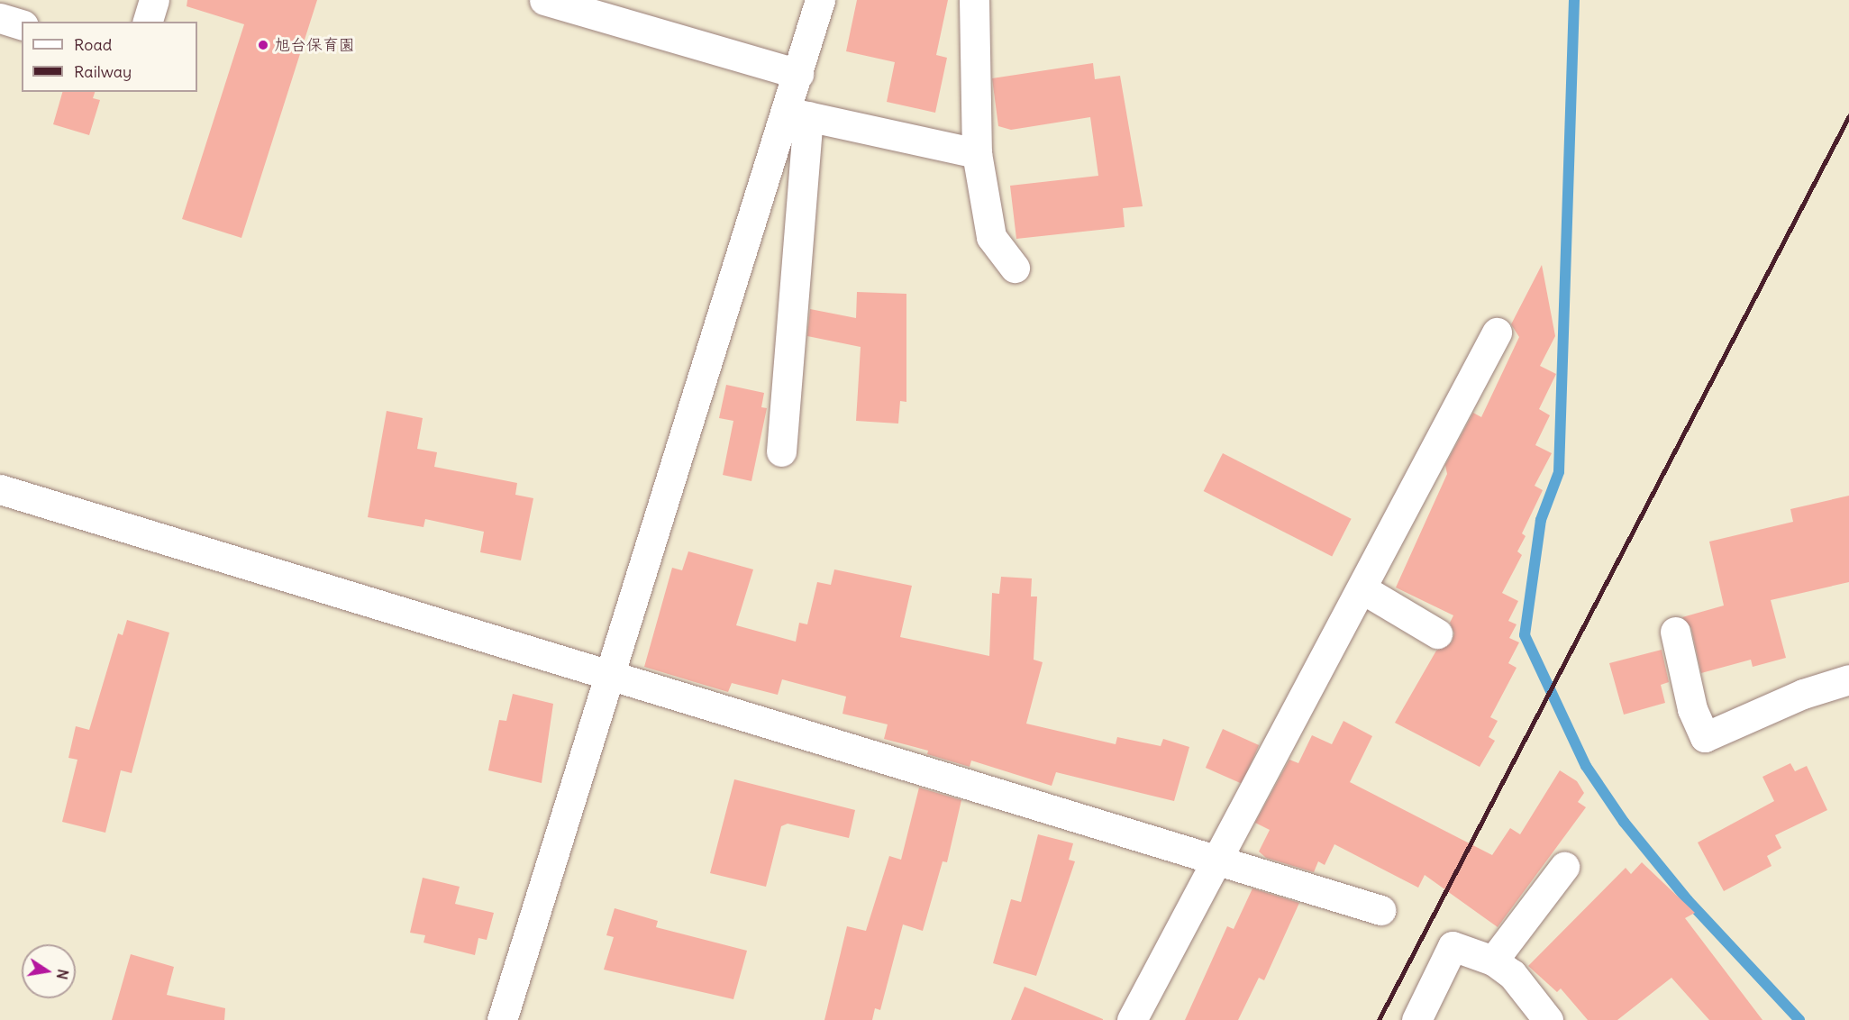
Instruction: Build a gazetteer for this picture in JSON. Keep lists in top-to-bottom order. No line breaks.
{"places":["旭台保育園"],"legend":["Road","Railway"],"north":"right"}
